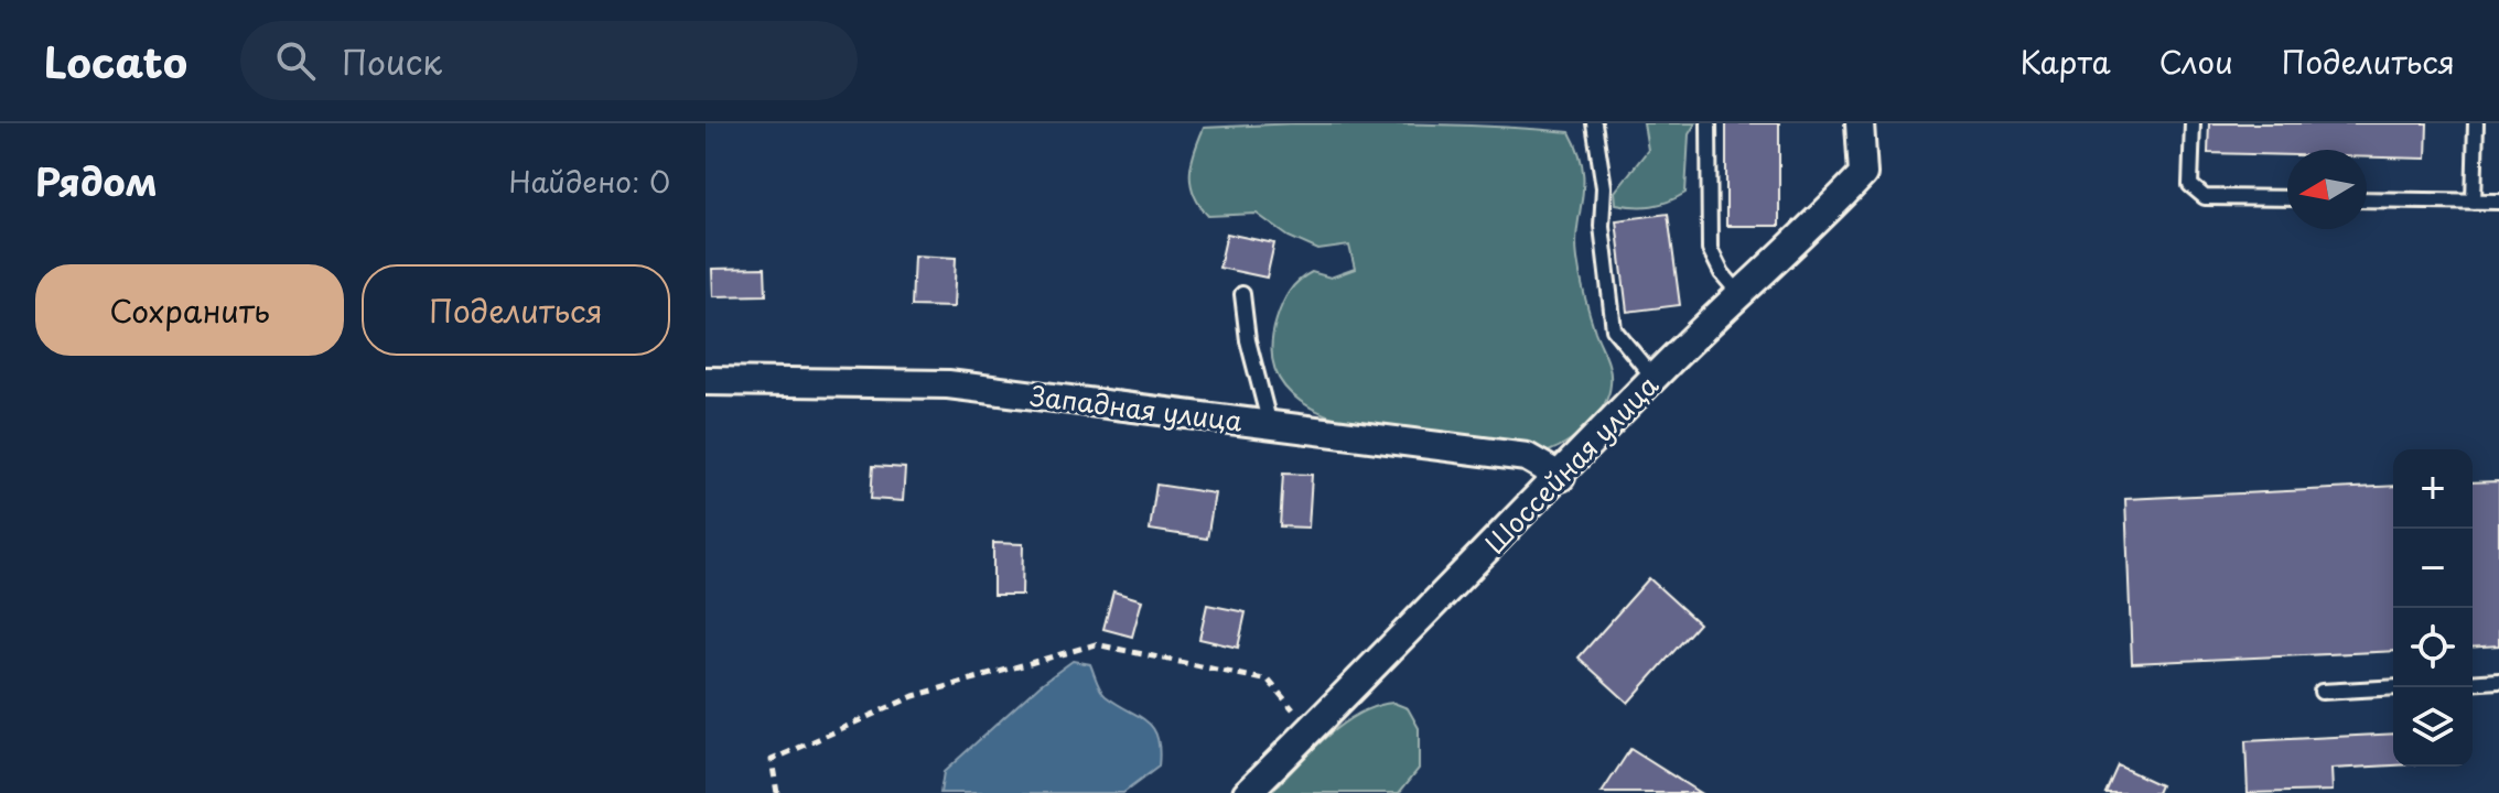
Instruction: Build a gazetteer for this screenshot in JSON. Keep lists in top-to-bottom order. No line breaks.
{"streets":{"street":["Западная улица","Шоссейная улица"]},"crossings":[["Западная улица","Шоссейная улица"]],"north":"left","page":{"header":"Locato","search":"Поиск","nav":["Карта","Слои","Поделиться"],"heading":["Рядом","Найдено: 0"],"buttons":["Сохранить","Поделиться"],"map_buttons":["+","−"]}}
